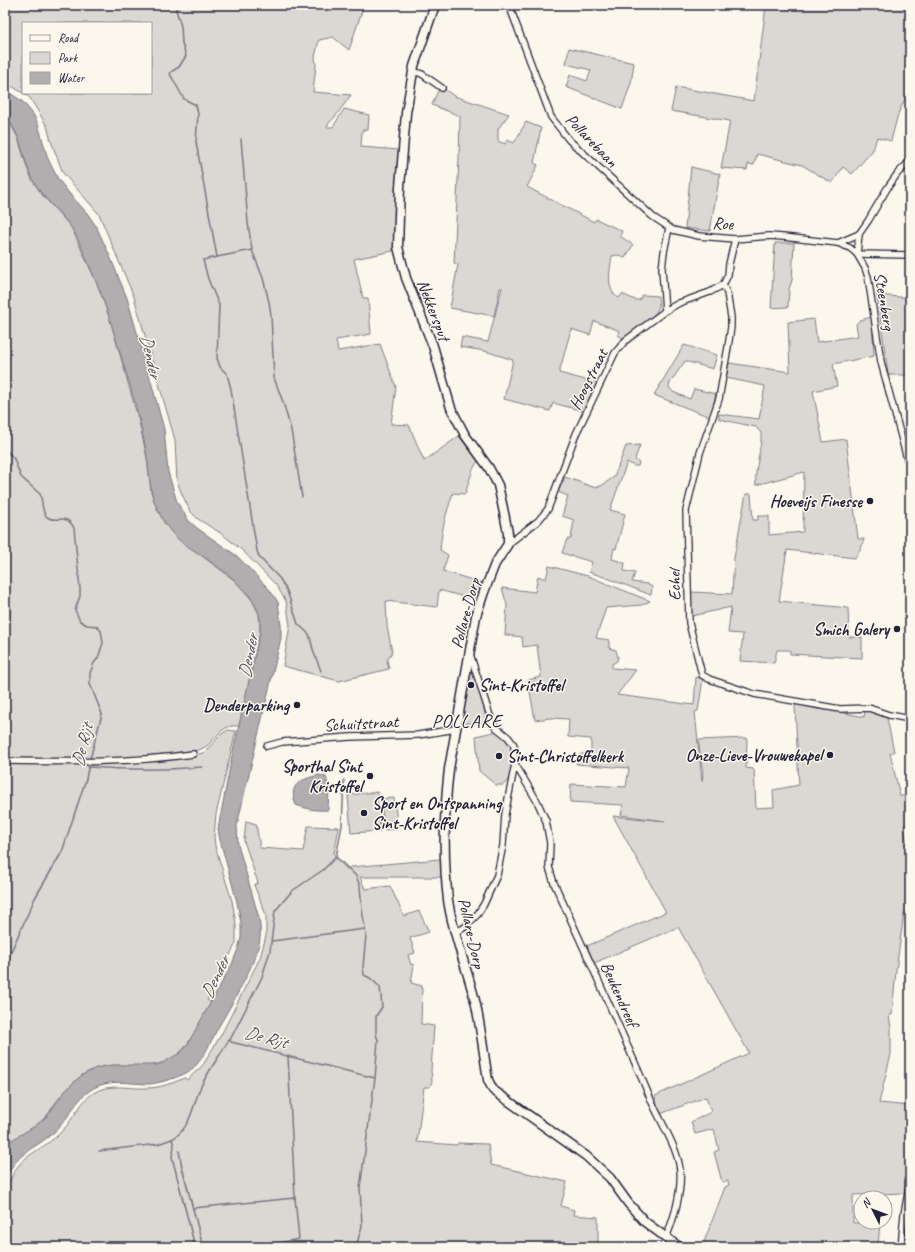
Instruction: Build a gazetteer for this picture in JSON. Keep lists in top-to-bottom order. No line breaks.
{"streets":{"street":["Pollarebaan","Roe","Steenberg","Nekkersput","Hoogstraat","Echel","Pollare-Dorp","Schuitstraat","Beukendreef"]},"crossings":[["Pollarebaan","Roe"],["Roe","Steenberg"],["Nekkersput","Hoogstraat"],["Nekkersput","Pollare-Dorp"],["Hoogstraat","Echel"],["Hoogstraat","Pollare-Dorp"],["Pollare-Dorp","Schuitstraat"],["Pollare-Dorp","Beukendreef"]],"districts":["POLLARE"],"water":["Dender","De Rijt"],"places":["Hoeveijs Finesse","Smich Galery","Sint-Kristoffel","Denderparking","Onze-Lieve-Vrouwekapel","Sint-Christoffelkerk","Sporthal Sint Kristoffel","Sport en Ontspanning Sint-Kristoffel"],"legend":["Road","Park","Water"],"north":"top left"}
